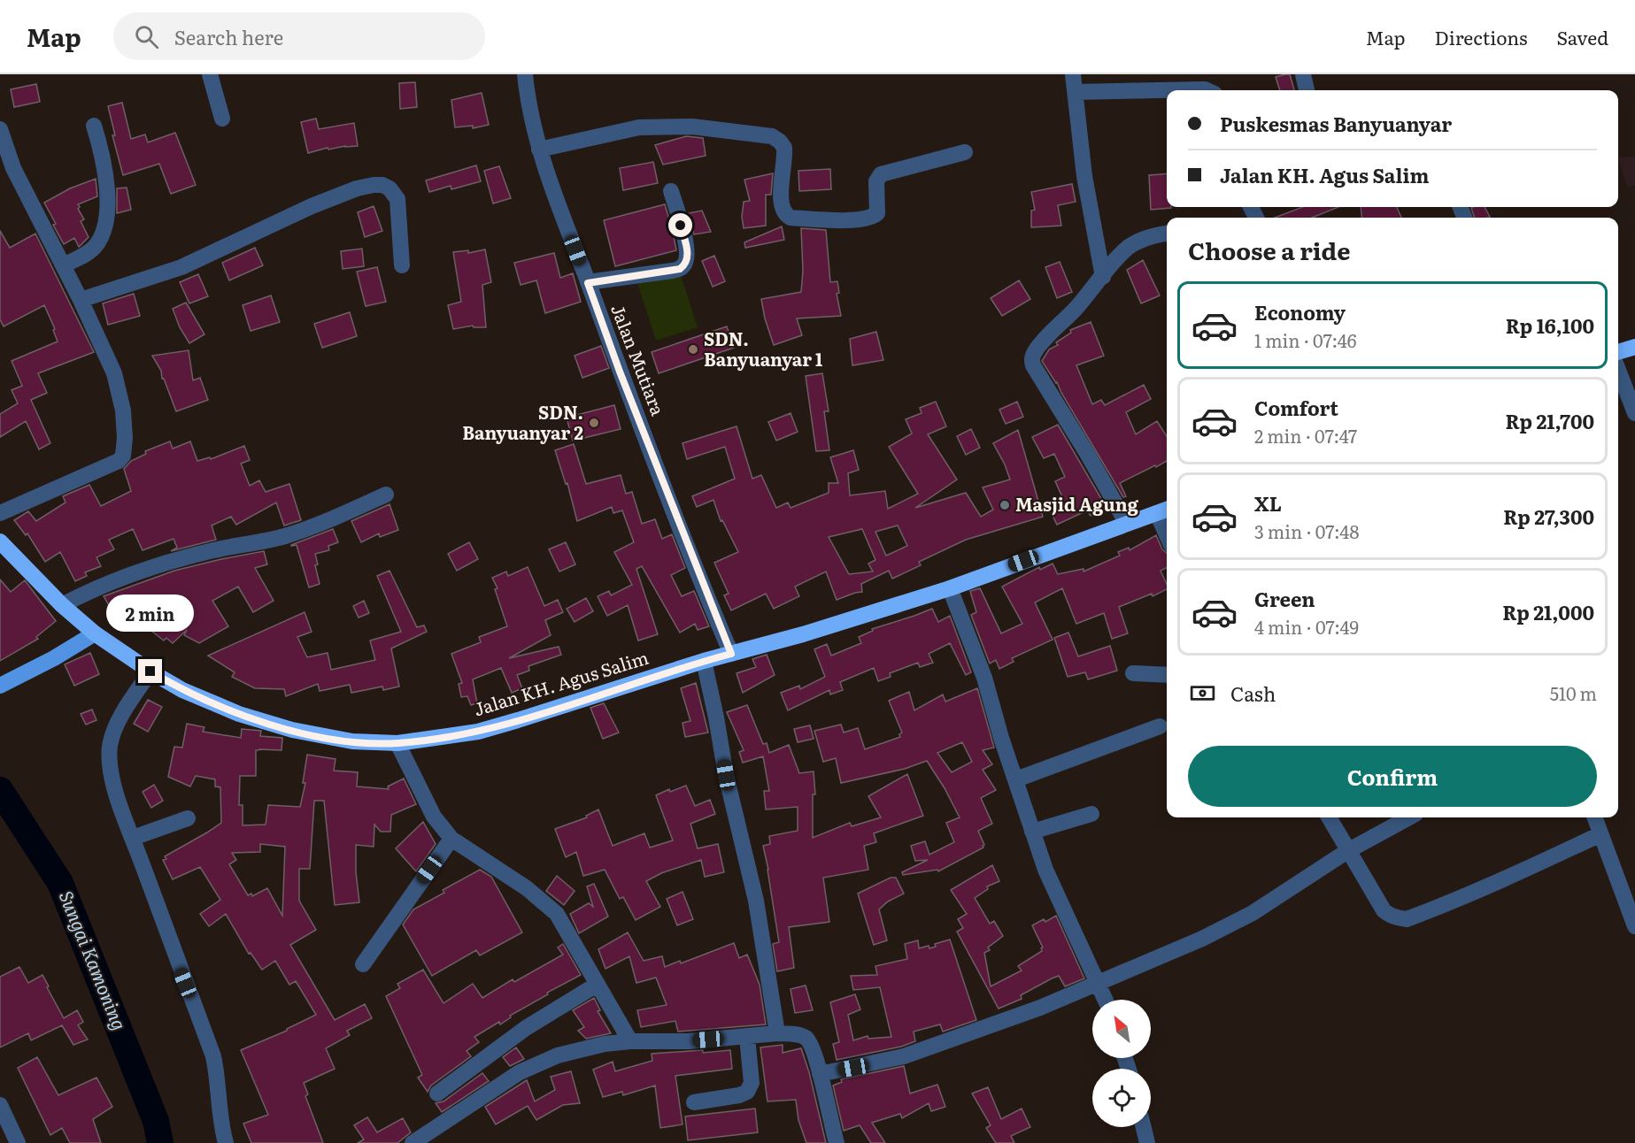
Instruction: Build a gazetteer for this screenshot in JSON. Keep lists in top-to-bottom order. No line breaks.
{"streets":{"highway":["Jalan KH. Agus Salim"],"street":["Jalan Mutiara"]},"crossings":[["Jalan Mutiara","Jalan KH. Agus Salim"]],"water":["Sungai Kamoning"],"places":["SDN. Banyuanyar 1","SDN. Banyuanyar 2","Masjid Agung"],"north":"top left","page":{"header":"Map","search":"Search here","nav":["Map","Directions","Saved"],"banner":["Puskesmas Banyuanyar","Jalan KH. Agus Salim"],"heading":"Choose a ride","list":[{"name":"Economy","note":"1 min · 07:46","value":"Rp 16,100"},{"name":"Comfort","note":"2 min · 07:47","value":"Rp 21,700"},{"name":"XL","note":"3 min · 07:48","value":"Rp 27,300"},{"name":"Green","note":"4 min · 07:49","value":"Rp 21,000"}],"bubble":"2 min","pay":["Cash","510 m"],"buttons":"Confirm"}}
